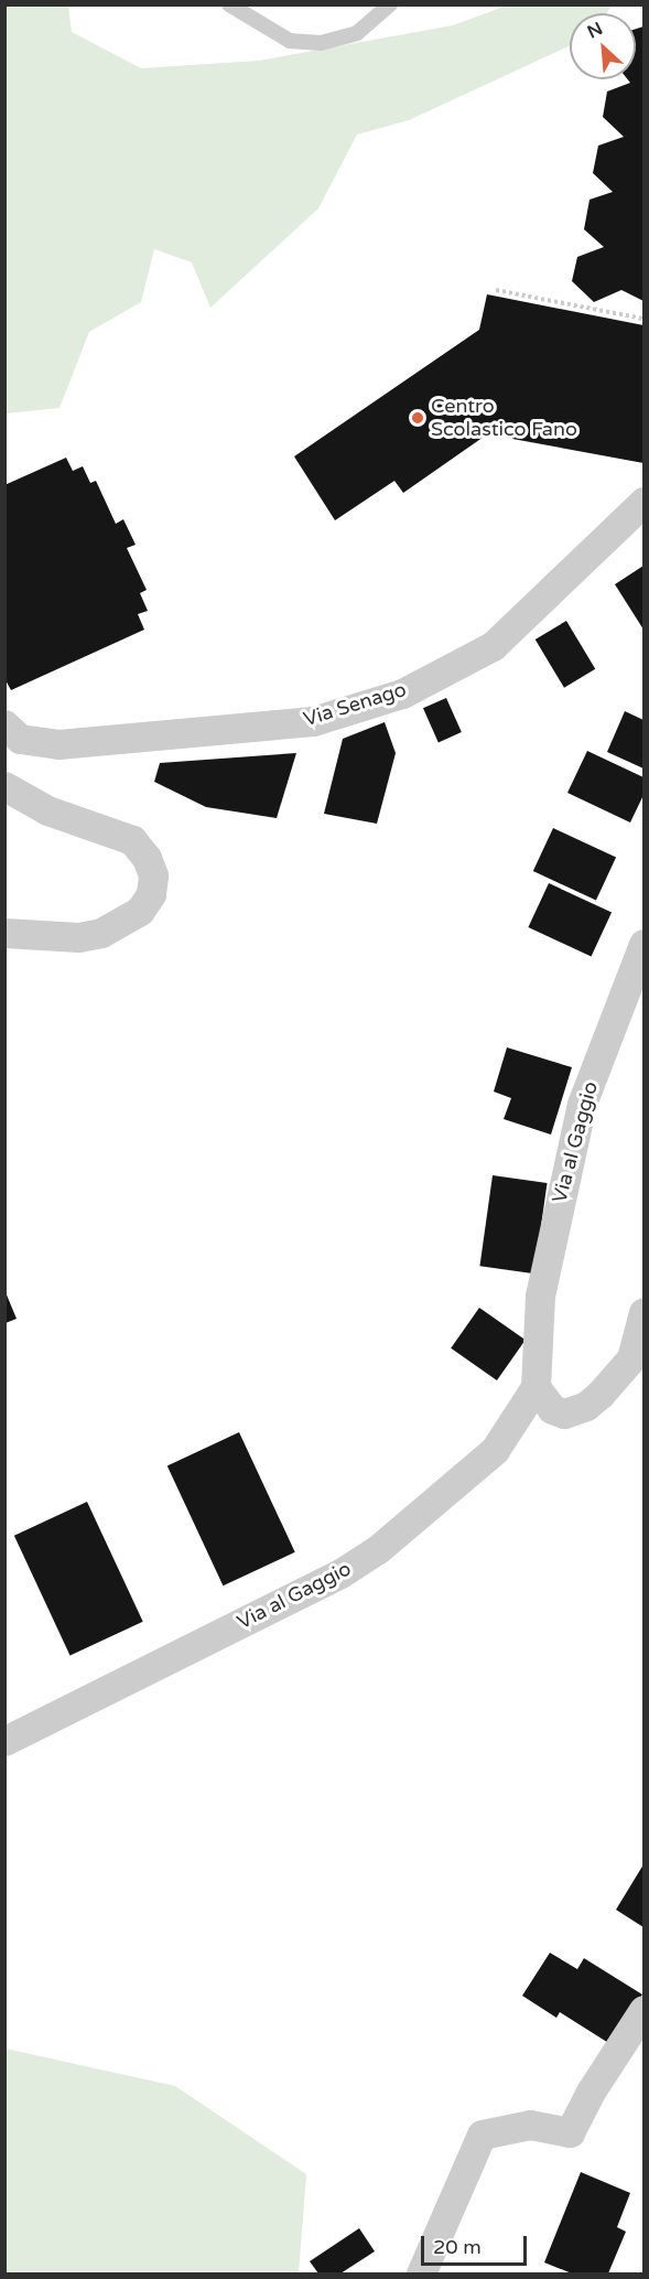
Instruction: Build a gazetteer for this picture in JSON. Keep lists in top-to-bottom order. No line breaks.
{"streets":{"street":["Via Senago","Via al Gaggio"]},"places":["Centro Scolastico Fano"],"scale_bar":"20 m","north":"top left"}
